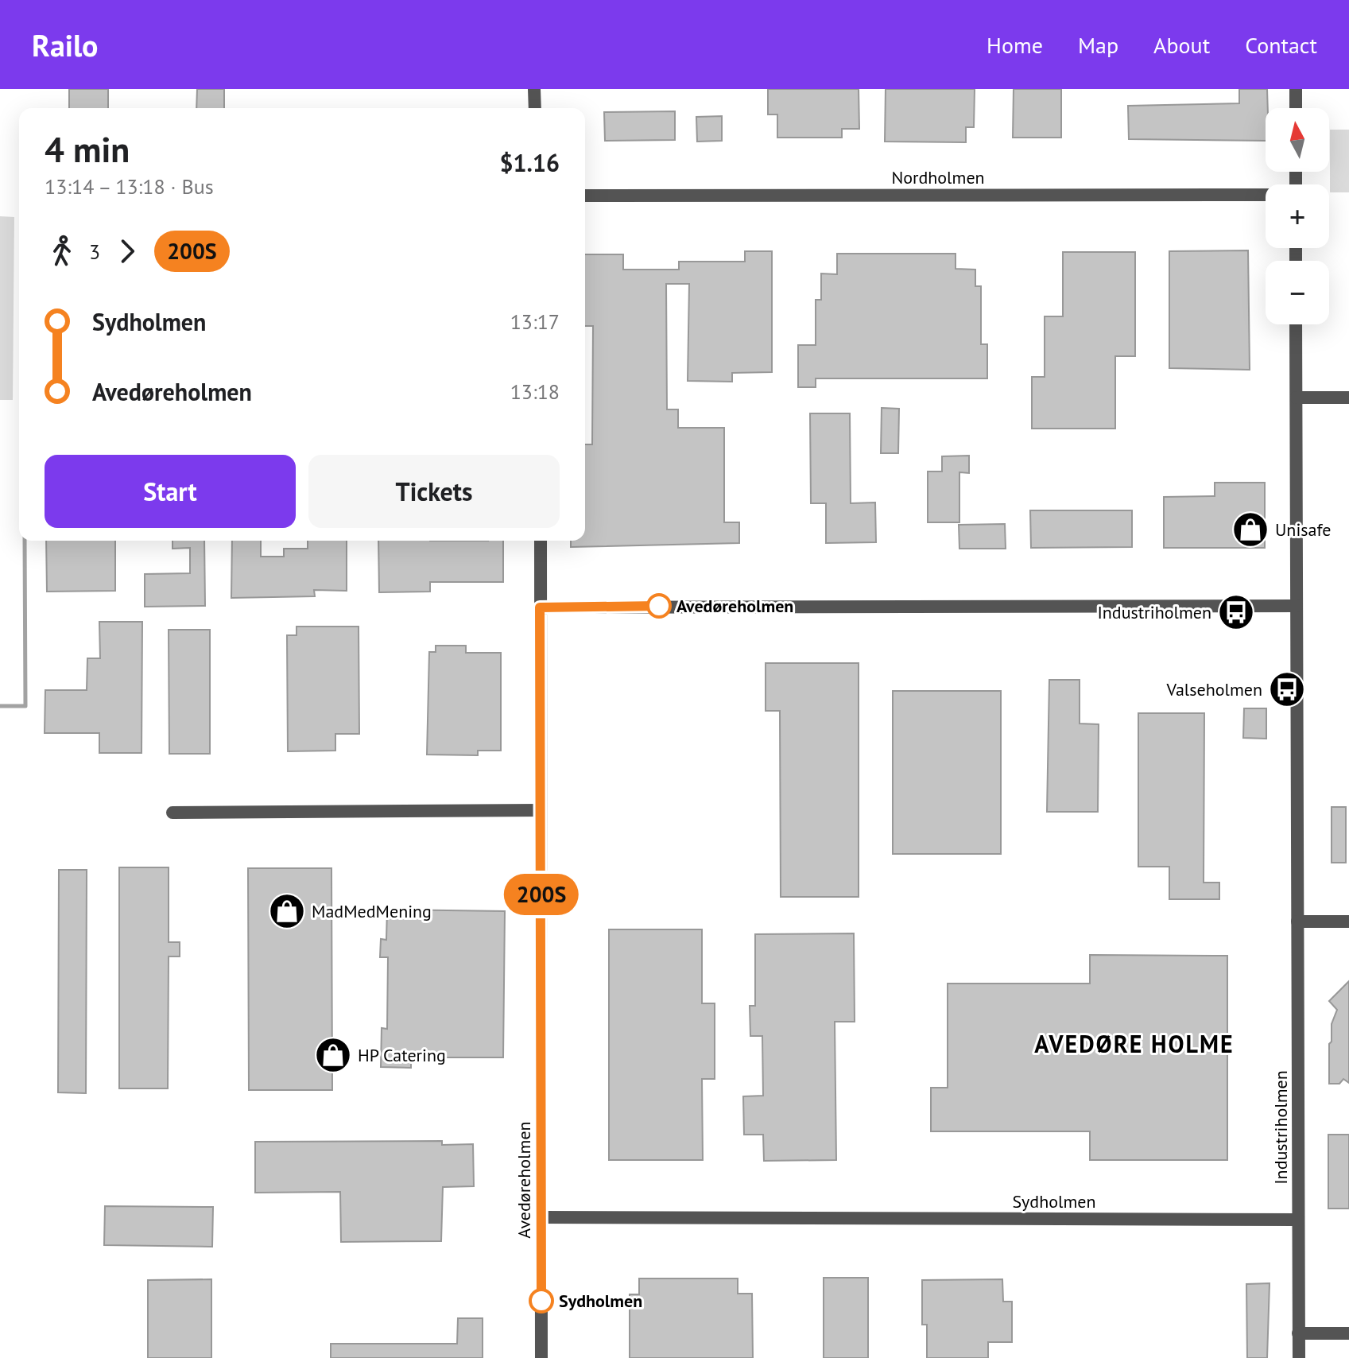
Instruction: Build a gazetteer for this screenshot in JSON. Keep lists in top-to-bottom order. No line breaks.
{"streets":{"street":["Nordholmen","Industriholmen","Avedøreholmen","Sydholmen"]},"crossings":[["Industriholmen","Sydholmen"],["Avedøreholmen","Sydholmen"]],"districts":["AVEDØRE HOLME"],"places":{"shop":["Unisafe","MadMedMening","HP Catering"],"other":["Avedøreholmen","Sydholmen"],"bus stop":["Industriholmen","Valseholmen"]},"lines":["bus line 200S"],"north":"top","page":{"header":"Railo","nav":["Home","Map","About","Contact"],"on_map":"200S","map_buttons":["+","−"],"heading":["4 min","13:14 – 13:18 · Bus","$1.16"],"legs":["3","200S"],"list":[{"name":"Sydholmen","value":"13:17"},{"name":"Avedøreholmen","value":"13:18"}],"buttons":["Start","Tickets"]}}
